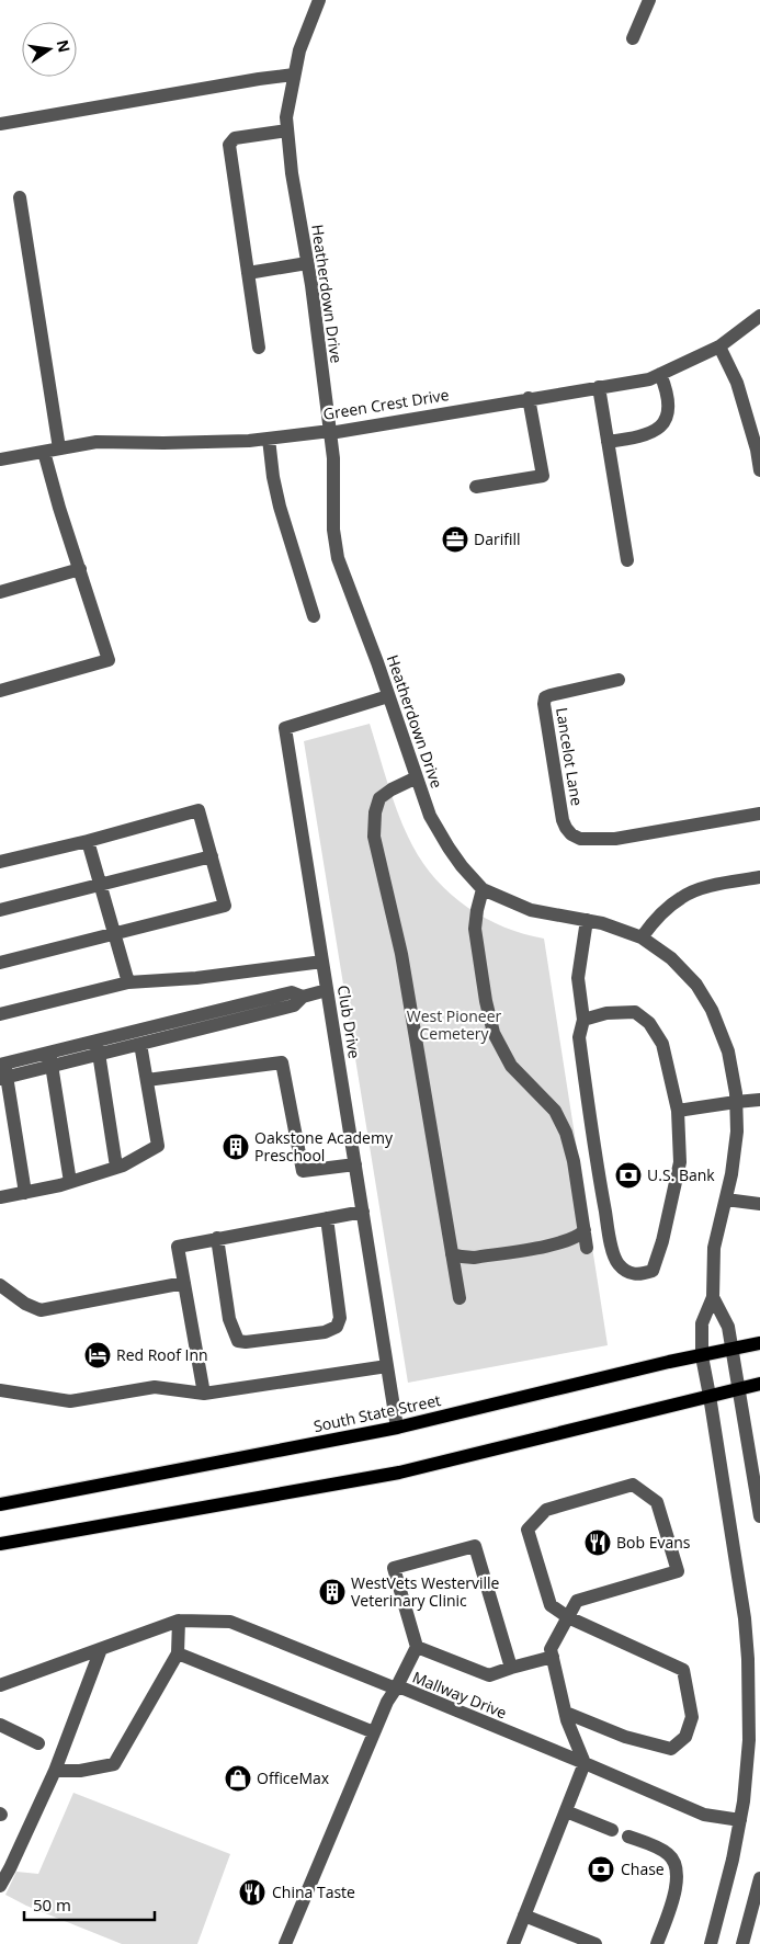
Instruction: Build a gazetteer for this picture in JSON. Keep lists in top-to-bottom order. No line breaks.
{"streets":{"main road":["South State Street"],"street":["Heatherdown Drive","Green Crest Drive","Lancelot Lane","Club Drive","Mallway Drive"]},"crossings":[["Heatherdown Drive","Green Crest Drive"],["Heatherdown Drive","Club Drive"],["Heatherdown Drive","South State Street"],["Heatherdown Drive","Mallway Drive"],["Club Drive","South State Street"]],"parks":["West Pioneer Cemetery"],"places":{"office":["Darifill"],"building":["Oakstone Academy Preschool","WestVets Westerville Veterinary Clinic"],"bank":["U.S. Bank","Chase"],"hotel":["Red Roof Inn"],"restaurant":["Bob Evans","China Taste"],"shop":["OfficeMax"]},"scale_bar":"50 m","north":"right"}
